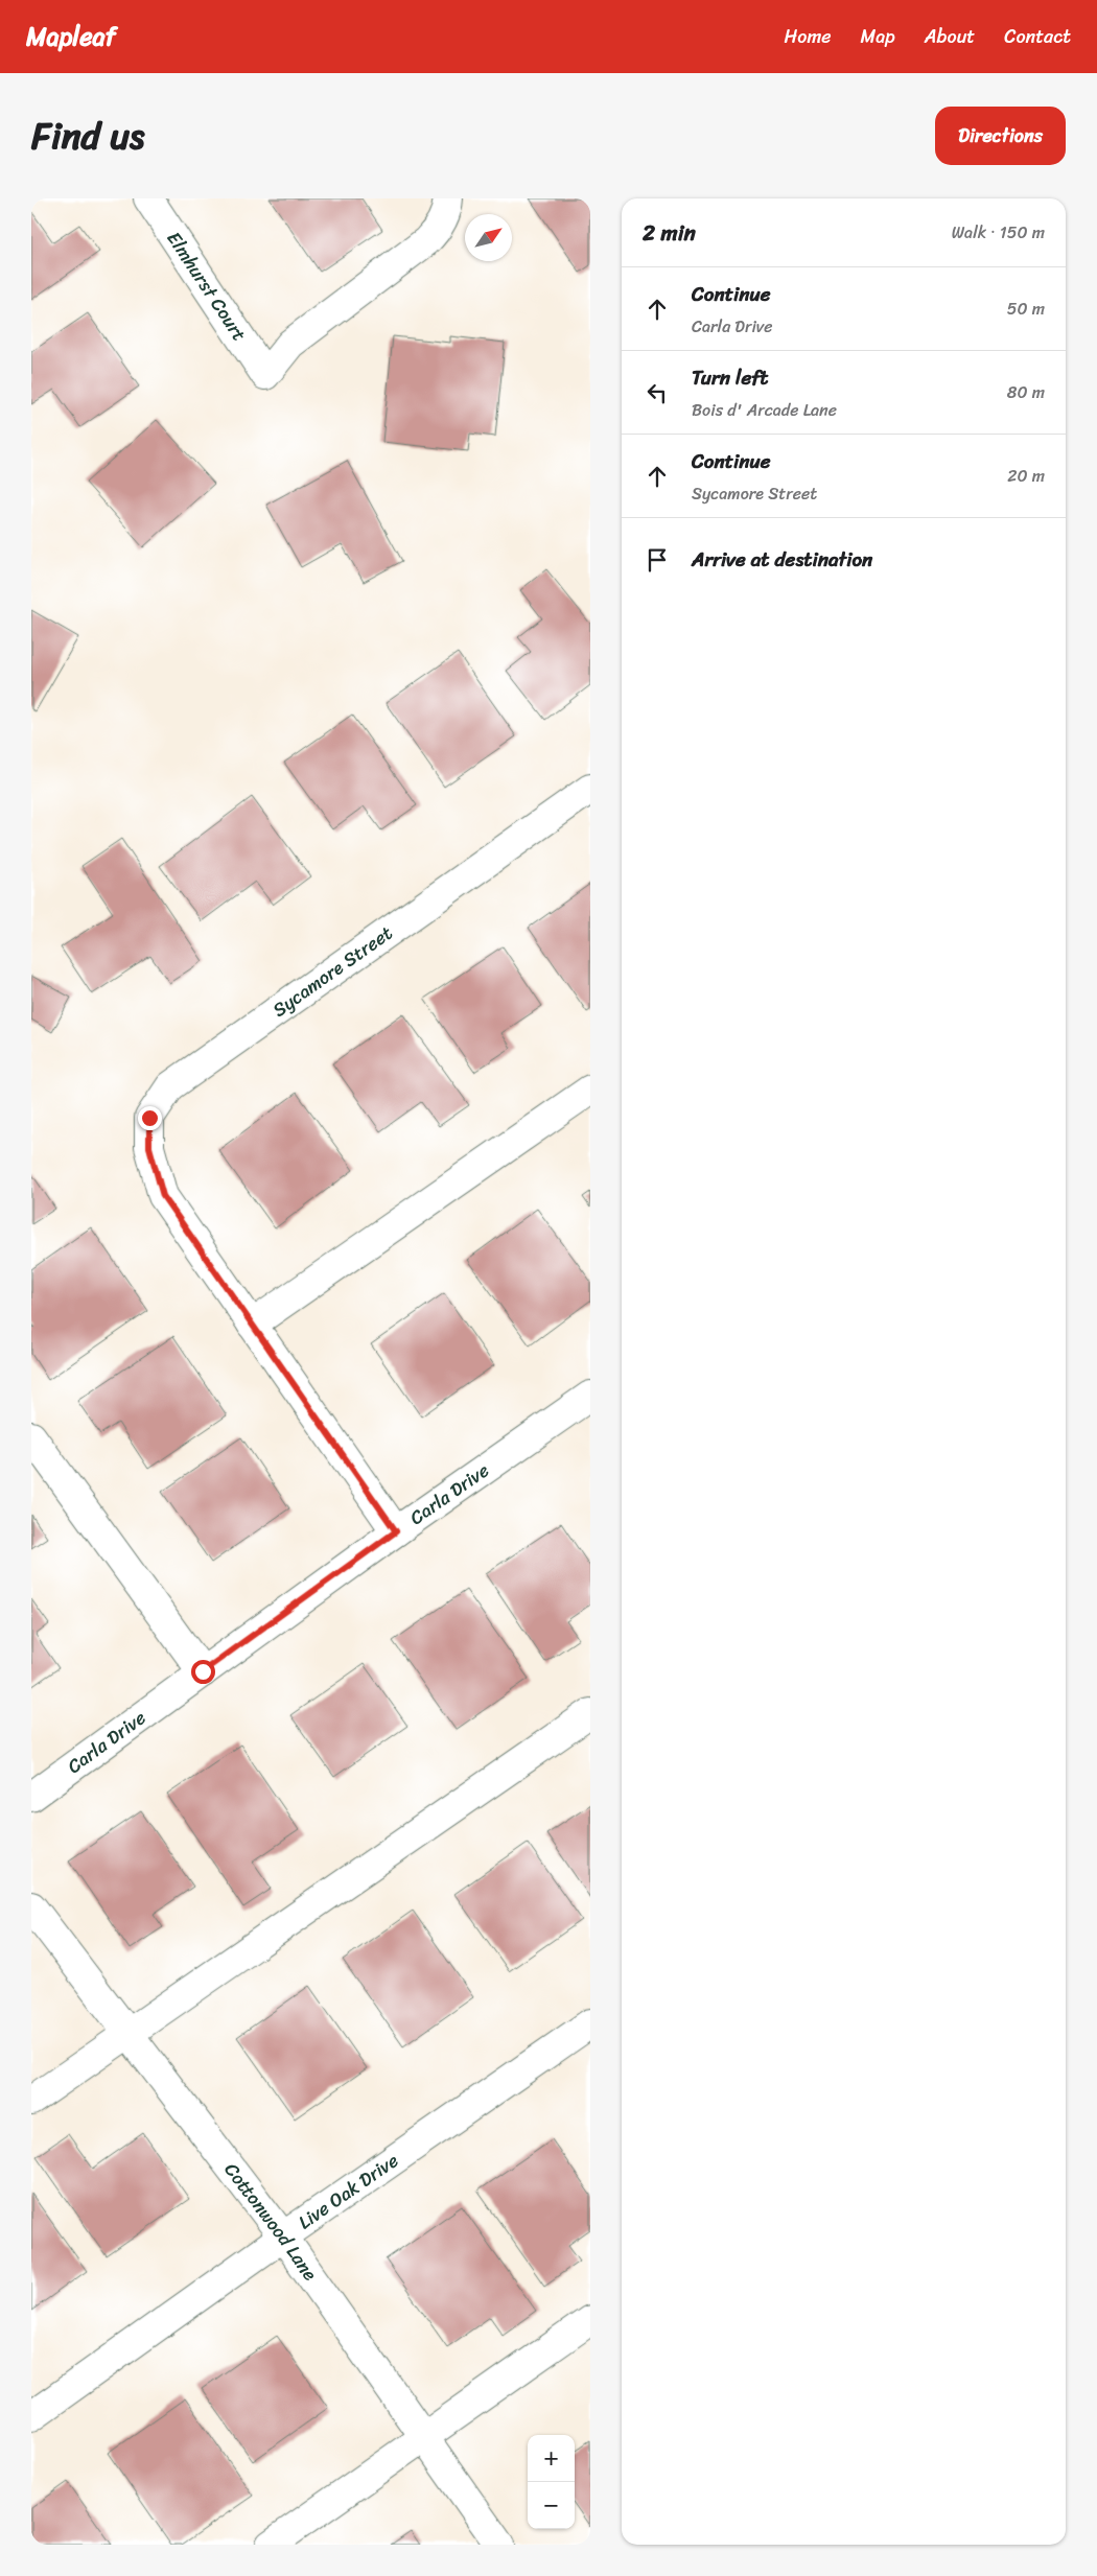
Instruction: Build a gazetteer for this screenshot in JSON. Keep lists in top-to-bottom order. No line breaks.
{"streets":{"street":["Elmhurst Court","Sycamore Street","Carla Drive","Live Oak Drive","Cottonwood Lane"]},"crossings":[["Sycamore Street","Carla Drive"],["Live Oak Drive","Cottonwood Lane"]],"north":"top right","page":{"header":"Mapleaf","nav":["Home","Map","About","Contact"],"title":"Find us","buttons":"Directions","heading":["2 min","Walk · 150 m"],"list":[["Continue","Carla Drive","50 m"],["Turn left","Bois d' Arcade Lane","80 m"],["Continue","Sycamore Street","20 m"],"Arrive at destination"],"map_buttons":["+","−"]}}
